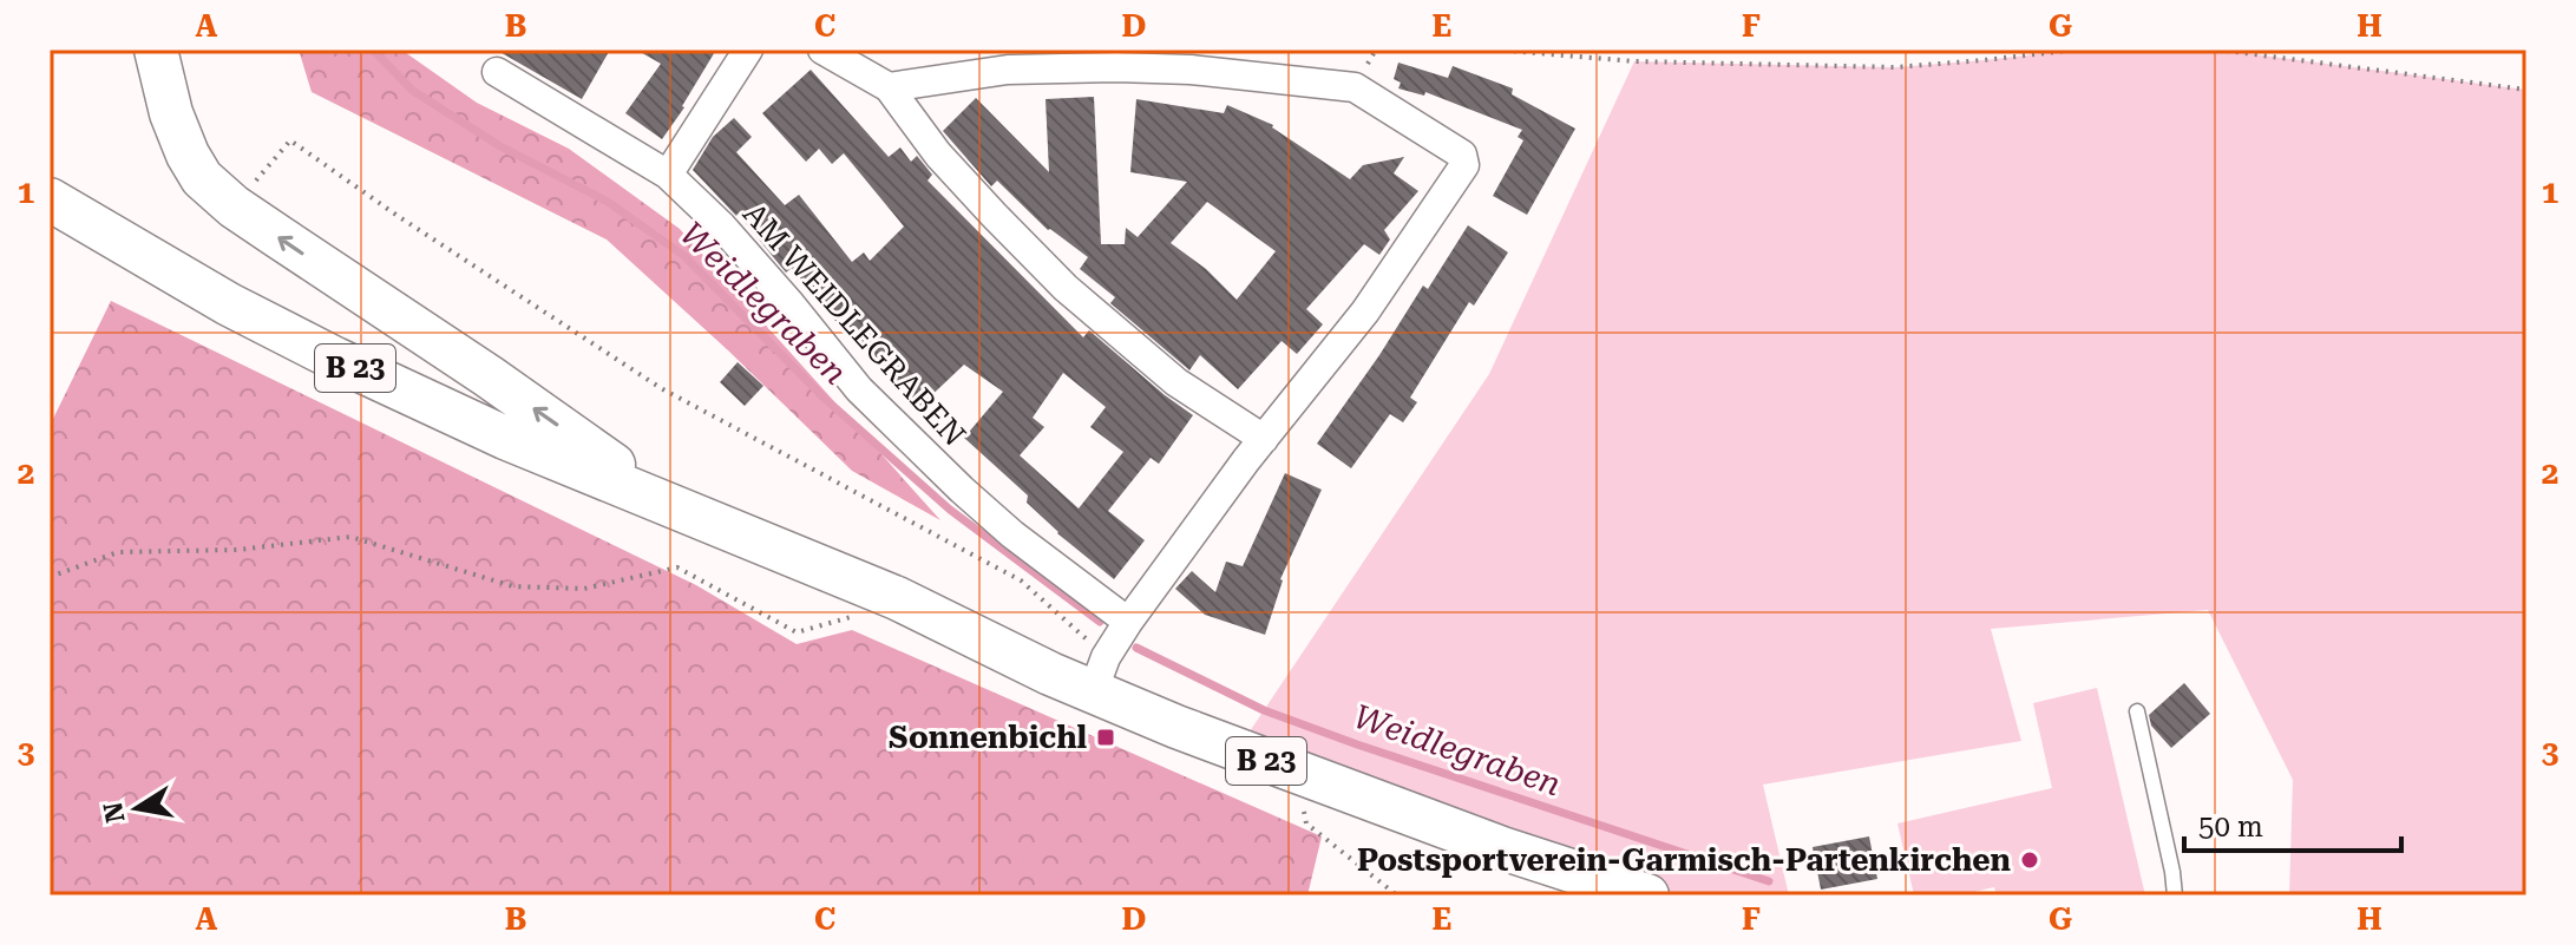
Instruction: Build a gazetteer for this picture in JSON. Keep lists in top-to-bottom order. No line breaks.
{"streets":{"main road":["B 23"],"street":["AM WEIDLEGRABEN"]},"water":["Weidlegraben"],"places":{"transit":["Sonnenbichl"],"other":["Postsportverein-Garmisch-Partenkirchen"]},"scale_bar":"50 m","north":"left","grid":{"columns":["A","B","C","D","E","F","G","H"],"rows":["1","2","3"]}}
